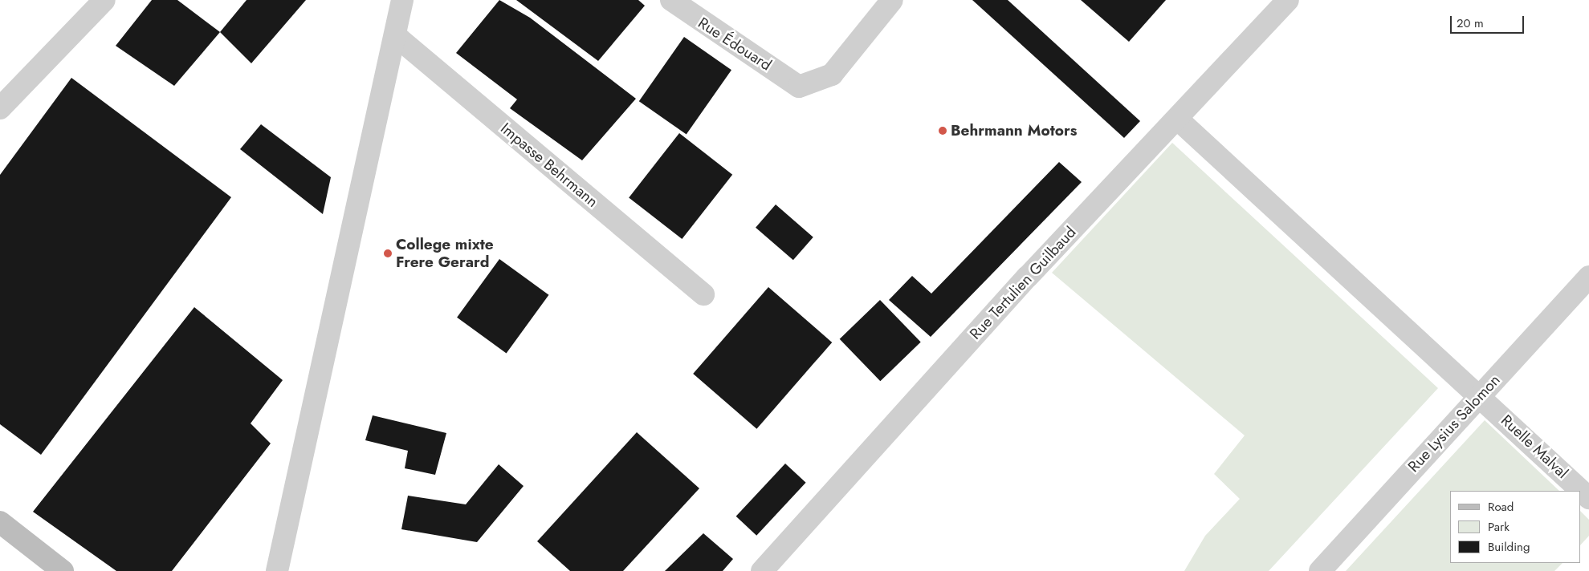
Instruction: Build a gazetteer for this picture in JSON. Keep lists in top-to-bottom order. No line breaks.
{"streets":{"street":["Rue Édouard","Impasse Behrmann","Rue Tertulien Guilbaud","Rue Lysius Salomon","Ruelle Malval"]},"crossings":[["Rue Tertulien Guilbaud","Ruelle Malval"],["Rue Lysius Salomon","Ruelle Malval"]],"places":["Behrmann Motors","College mixte Frere Gerard"],"legend":["Road","Park","Building"],"scale_bar":"20 m"}
